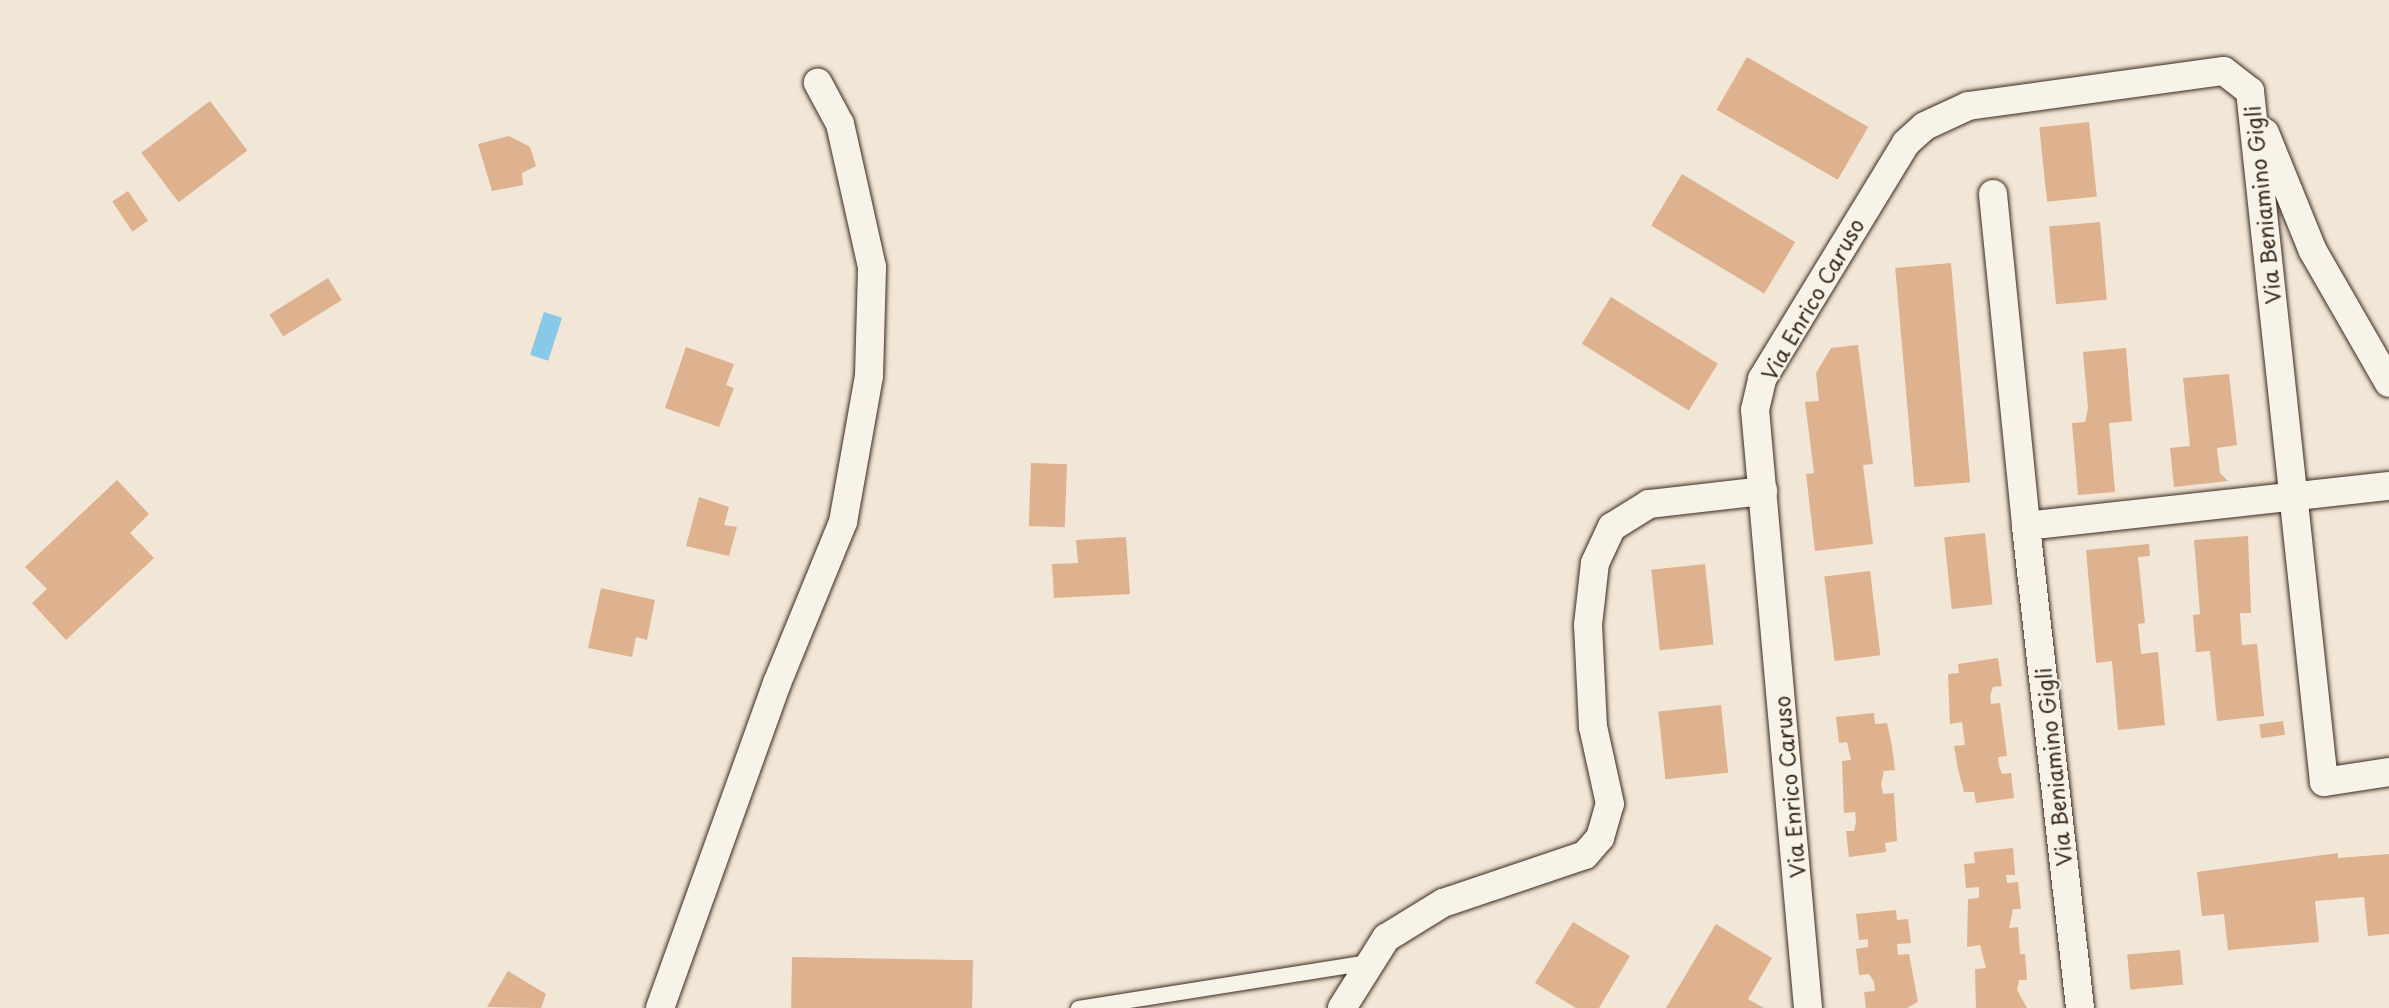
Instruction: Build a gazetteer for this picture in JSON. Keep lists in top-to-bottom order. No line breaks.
{"streets":{"street":["Via Beniamino Gigli","Via Enrico Caruso"]},"crossings":[["Via Beniamino Gigli","Via Enrico Caruso"]]}
